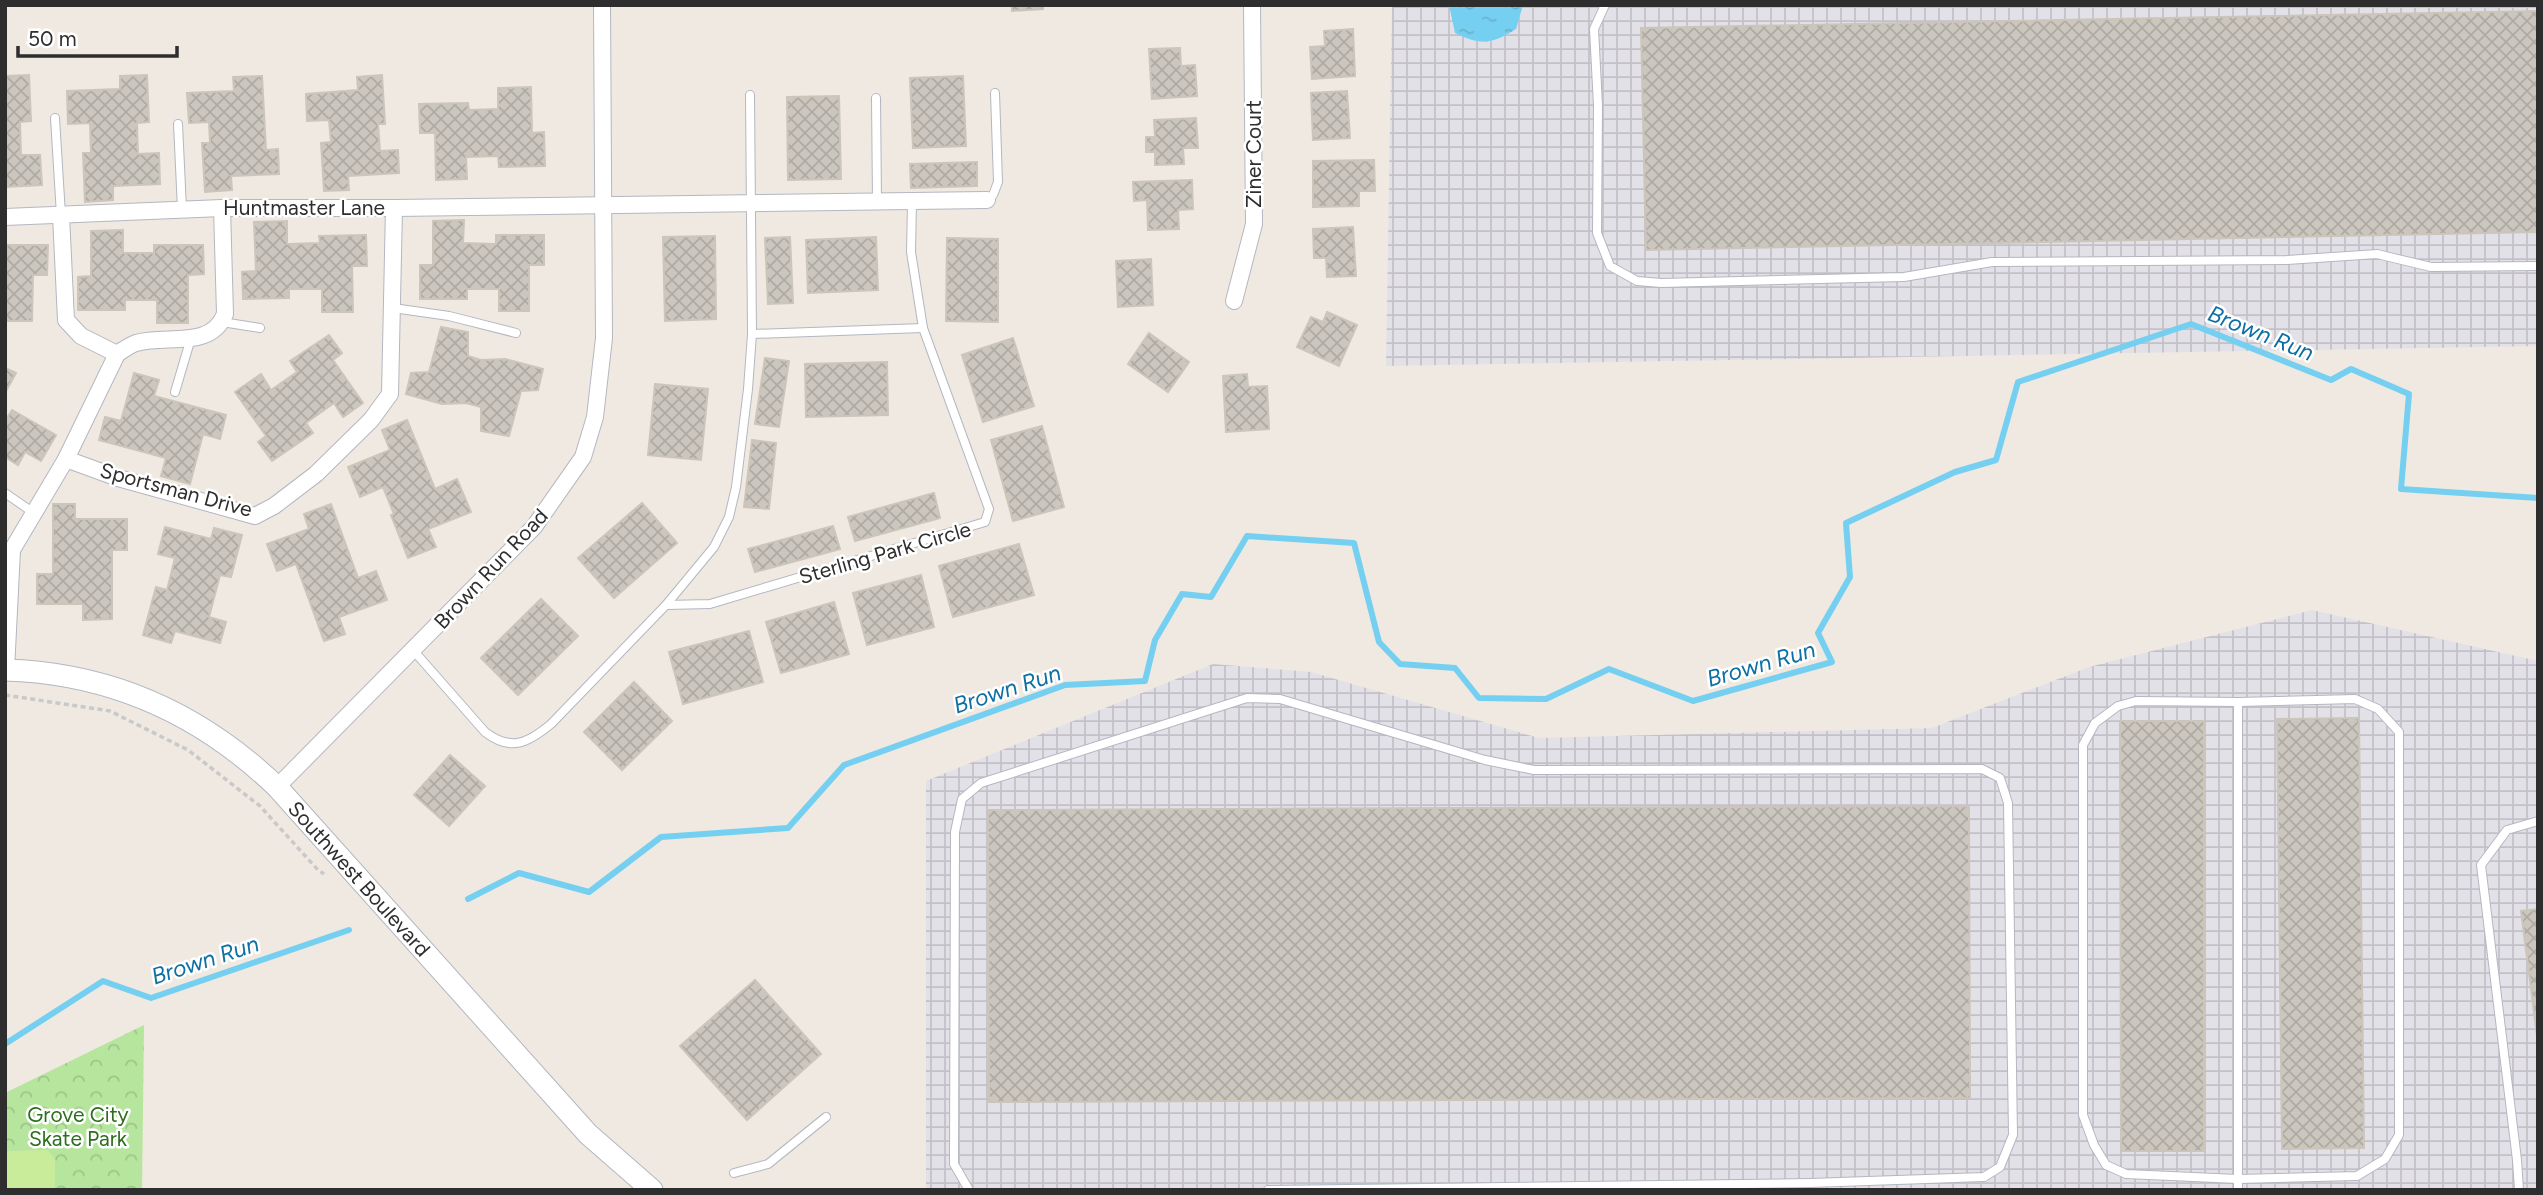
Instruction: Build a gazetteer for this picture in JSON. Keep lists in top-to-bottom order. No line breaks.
{"streets":{"street":["Ziner Court","Huntmaster Lane","Sportsman Drive","Brown Run Road","Southwest Boulevard"],"lane":["Sterling Park Circle"]},"crossings":[["Huntmaster Lane","Sportsman Drive"],["Huntmaster Lane","Brown Run Road"],["Brown Run Road","Southwest Boulevard"]],"water":["Brown Run"],"parks":["Grove City Skate Park"],"scale_bar":"50 m"}
